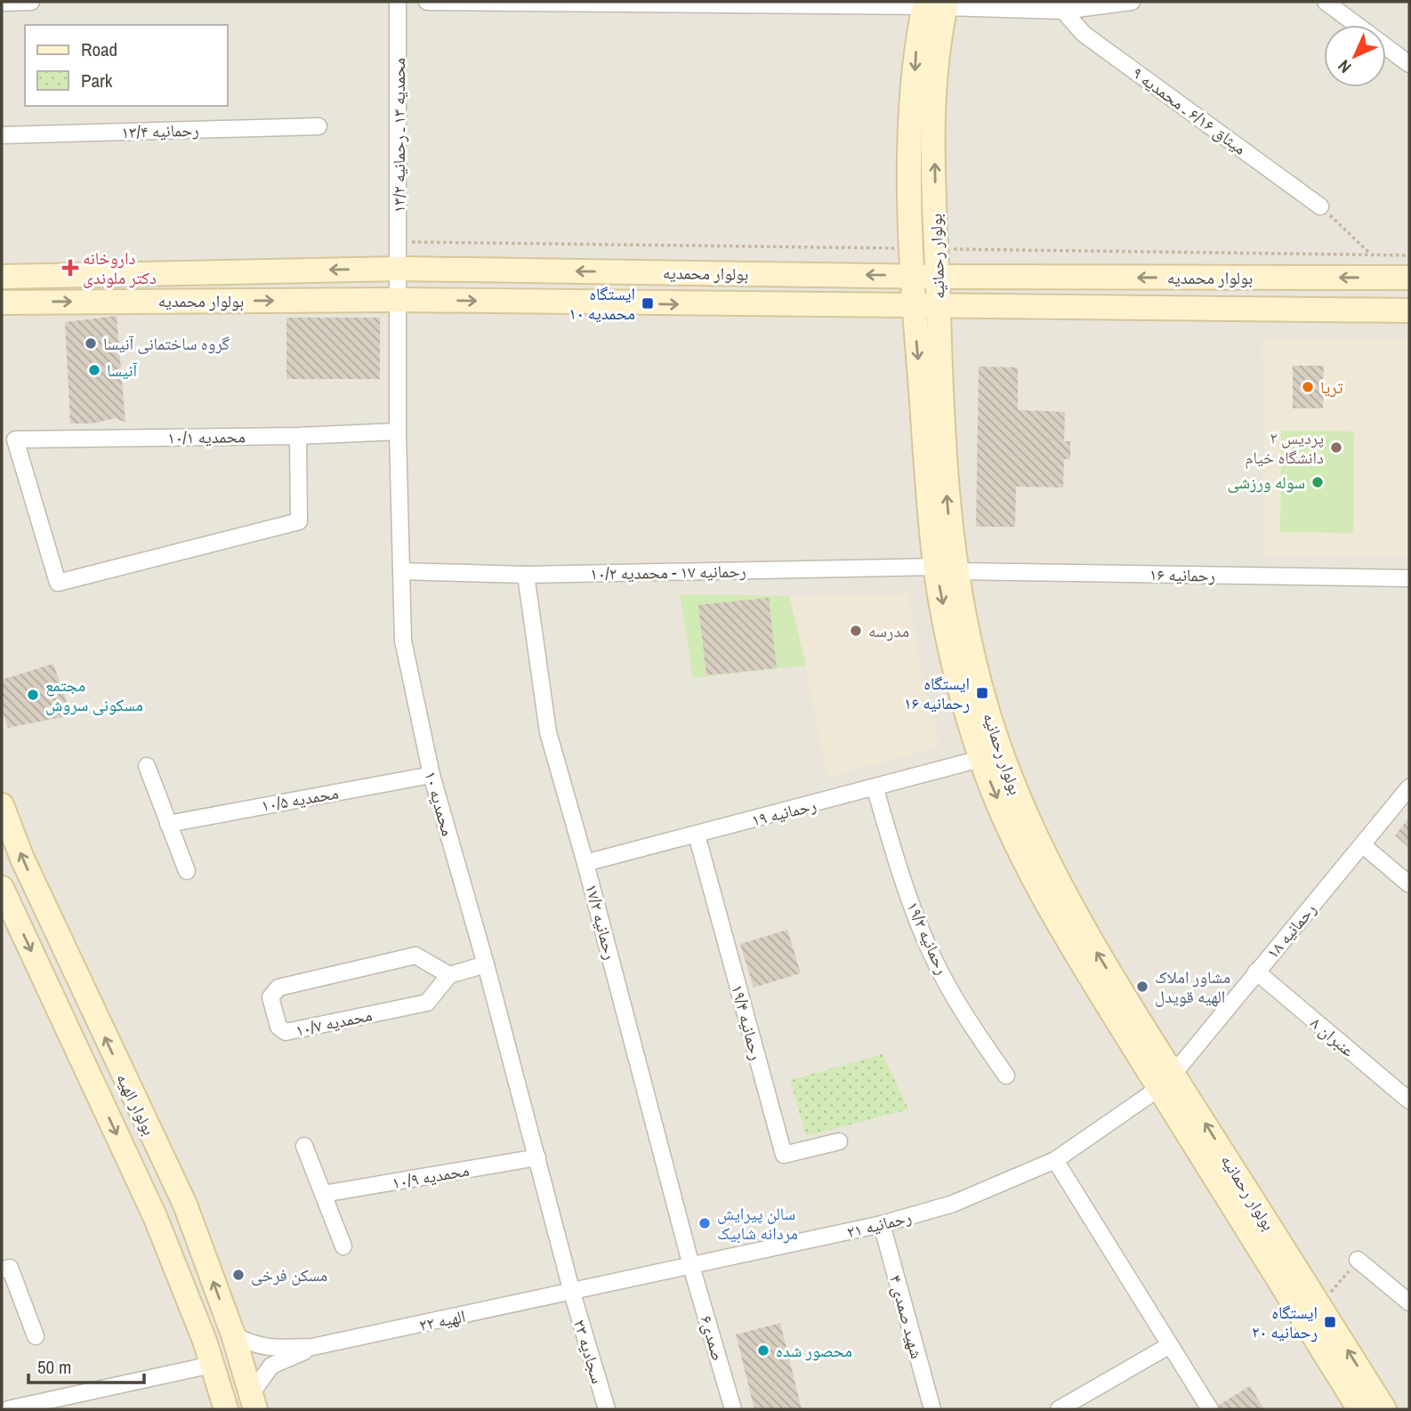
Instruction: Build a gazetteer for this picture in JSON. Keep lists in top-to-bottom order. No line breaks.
{"streets":{"main road":["بولوار رحمانیه","بولوار محمدیه","بولوار الهیه"],"street":["میثاق ۶/۱۶ ـ محمدیه ۹","رحمانیه ۱۳/۴","محمدیه ۱۳ ـ رحمانیه ۱۳/۲","محمدیه ۱۰/۱","رحمانیه ۱۷ - محمدیه ۱۰/۲","رحمانیه ۱۶","محمدیه ۱۰/۵","محمدیه ۱۰","رحمانیه ۱۹","رحمانیه ۱۷/۲","رحمانیه ۱۸","رحمانیه ۱۹/۲","محمدیه ۱۰/۷","رحمانیه ۱۹/۴","عنبران ۸","محمدیه ۱۰/۹","رحمانیه ۲۱","شهید صمدی ۴","الهیه ۲۲","صمدی۶","سجادیه ۲۳"]},"crossings":[["محمدیه ۱۳ ـ رحمانیه ۱۳/۲","بولوار محمدیه"],["محمدیه ۱۳ ـ رحمانیه ۱۳/۲","محمدیه ۱۰"],["بولوار رحمانیه","بولوار محمدیه"],["بولوار رحمانیه","رحمانیه ۱۷ - محمدیه ۱۰/۲"],["بولوار رحمانیه","رحمانیه ۱۶"],["بولوار رحمانیه","رحمانیه ۱۹"],["بولوار رحمانیه","رحمانیه ۱۸"],["بولوار رحمانیه","رحمانیه ۲۱"],["بولوار محمدیه","محمدیه ۱۰"],["محمدیه ۱۰/۱","محمدیه ۱۰"],["رحمانیه ۱۷ - محمدیه ۱۰/۲","رحمانیه ۱۶"],["رحمانیه ۱۷ - محمدیه ۱۰/۲","محمدیه ۱۰"],["رحمانیه ۱۷ - محمدیه ۱۰/۲","رحمانیه ۱۷/۲"],["محمدیه ۱۰/۵","محمدیه ۱۰"],["محمدیه ۱۰","محمدیه ۱۰/۹"],["محمدیه ۱۰","رحمانیه ۲۱"],["محمدیه ۱۰","الهیه ۲۲"],["محمدیه ۱۰","سجادیه ۲۳"],["رحمانیه ۱۹","رحمانیه ۱۷/۲"],["رحمانیه ۱۹","رحمانیه ۱۹/۲"],["رحمانیه ۱۹","رحمانیه ۱۹/۴"],["رحمانیه ۱۷/۲","رحمانیه ۲۱"],["رحمانیه ۱۷/۲","صمدی۶"],["رحمانیه ۱۸","عنبران ۸"],["رحمانیه ۱۸","رحمانیه ۲۱"],["رحمانیه ۲۱","شهید صمدی ۴"],["رحمانیه ۲۱","الهیه ۲۲"],["رحمانیه ۲۱","صمدی۶"],["رحمانیه ۲۱","سجادیه ۲۳"],["الهیه ۲۲","سجادیه ۲۳"]],"places":{"health":["داروخانه دکتر ملوندی"],"transit":["ایستگاه محمدیه ۱۰","ایستگاه رحمانیه ۱۶","ایستگاه رحمانیه ۲۰"],"other":["گروه ساختمانی آنیسا","آنیسا","تریا","پردیس ۲ دانشگاه خیام","سوله ورزشی","مدرسه","مجتمع مسکونی سروش","مشاور املاک الهیه قویدل","سالن پیرایش مردانه شابیک","مسکن فرخی","محصور شده"]},"legend":["Road","Park"],"scale_bar":"50 m","north":"bottom left"}
